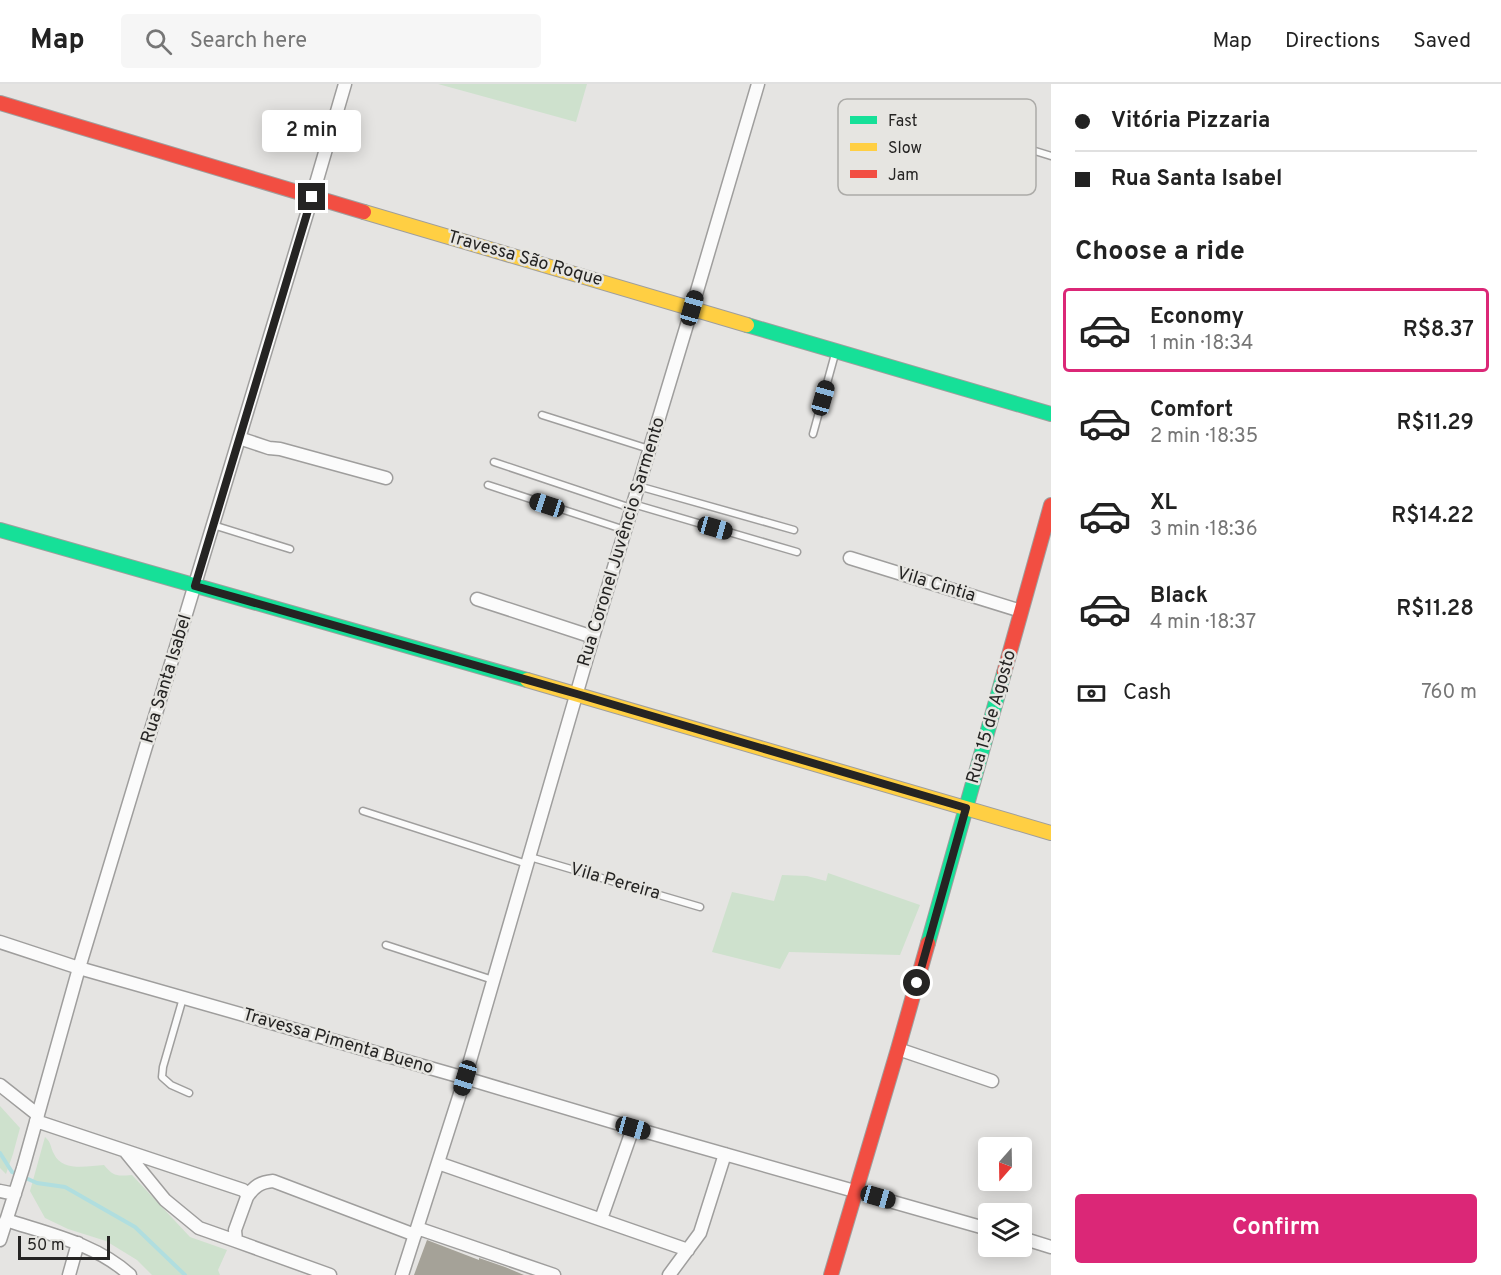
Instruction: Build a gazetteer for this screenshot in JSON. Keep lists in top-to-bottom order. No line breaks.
{"streets":{"main road":["Travessa São Roque","Rua 15 de Agosto"],"street":["Rua Coronel Juvêncio Sarmento","Vila Cintia","Rua Santa Isabel","Travessa Pimenta Bueno"],"lane":["Vila Pereira"]},"crossings":[["Travessa São Roque","Rua Coronel Juvêncio Sarmento"],["Travessa São Roque","Rua Santa Isabel"],["Rua Coronel Juvêncio Sarmento","Vila Pereira"],["Rua Coronel Juvêncio Sarmento","Travessa Pimenta Bueno"],["Vila Cintia","Rua 15 de Agosto"],["Rua Santa Isabel","Travessa Pimenta Bueno"],["Rua 15 de Agosto","Travessa Pimenta Bueno"]],"legend":["Fast","Slow","Jam"],"scale_bar":"50 m","north":"bottom","page":{"header":"Map","search":"Search here","nav":["Map","Directions","Saved"],"banner":["Vitória Pizzaria","Rua Santa Isabel"],"bubble":"2 min","heading":"Choose a ride","list":[{"name":"Economy","note":"1 min · 18:34","value":"R$8.37"},{"name":"Comfort","note":"2 min · 18:35","value":"R$11.29"},{"name":"XL","note":"3 min · 18:36","value":"R$14.22"},{"name":"Black","note":"4 min · 18:37","value":"R$11.28"}],"pay":["Cash","760 m"],"buttons":"Confirm","scale":"50 m"}}
